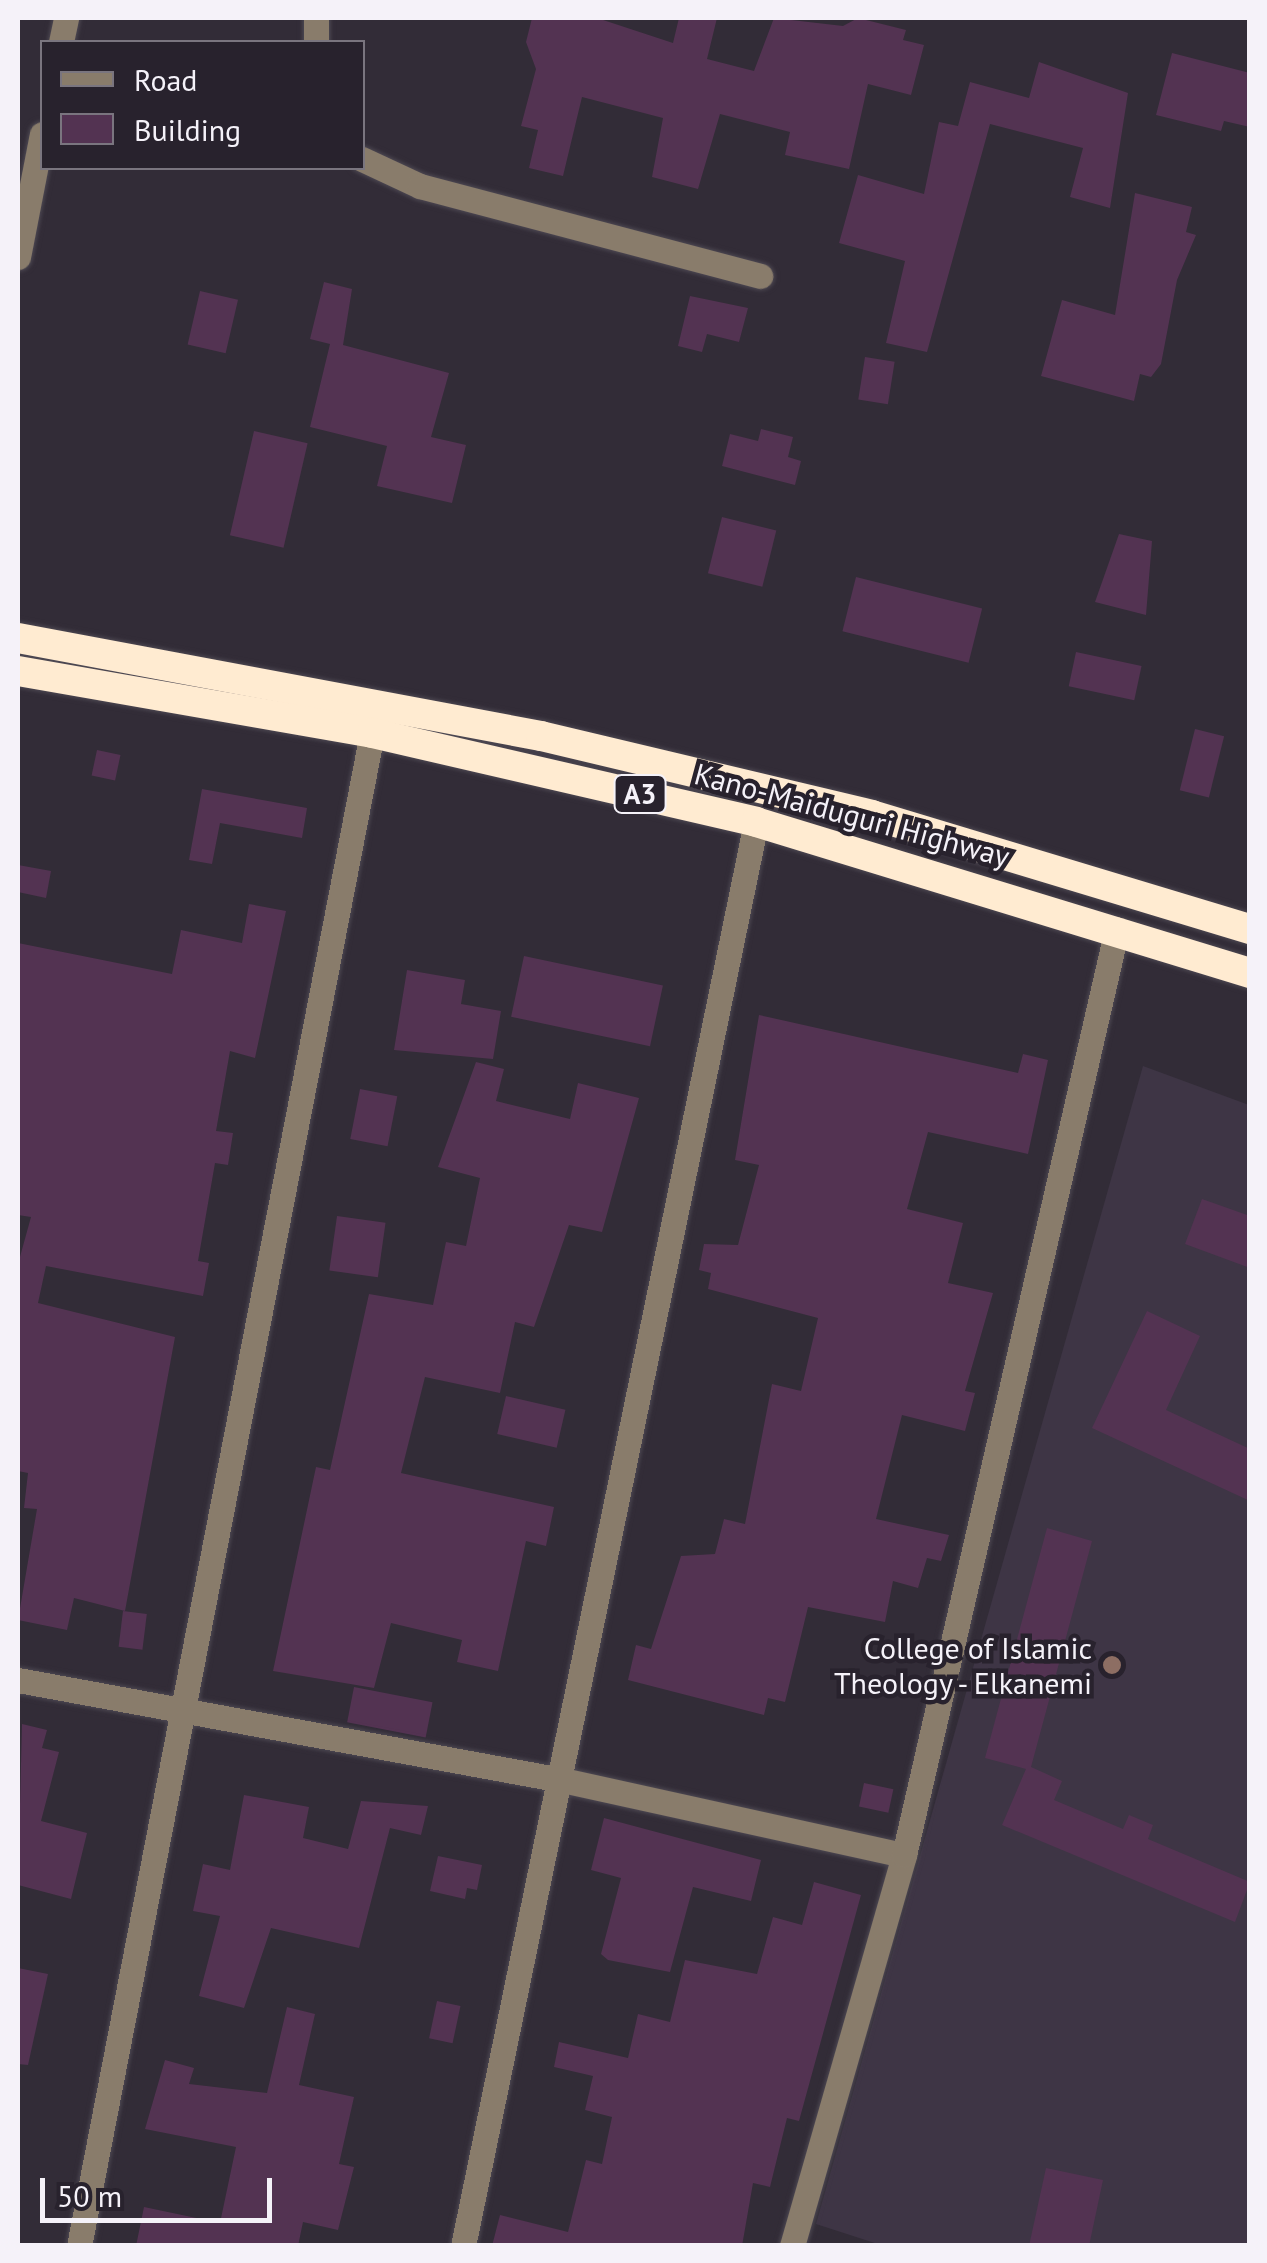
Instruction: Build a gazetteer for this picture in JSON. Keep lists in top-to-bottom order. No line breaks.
{"streets":{"highway":["A3","Kano-Maiduguri Highway"]},"places":["College of Islamic Theology - Elkanemi"],"legend":["Road","Building"],"scale_bar":"50 m"}
